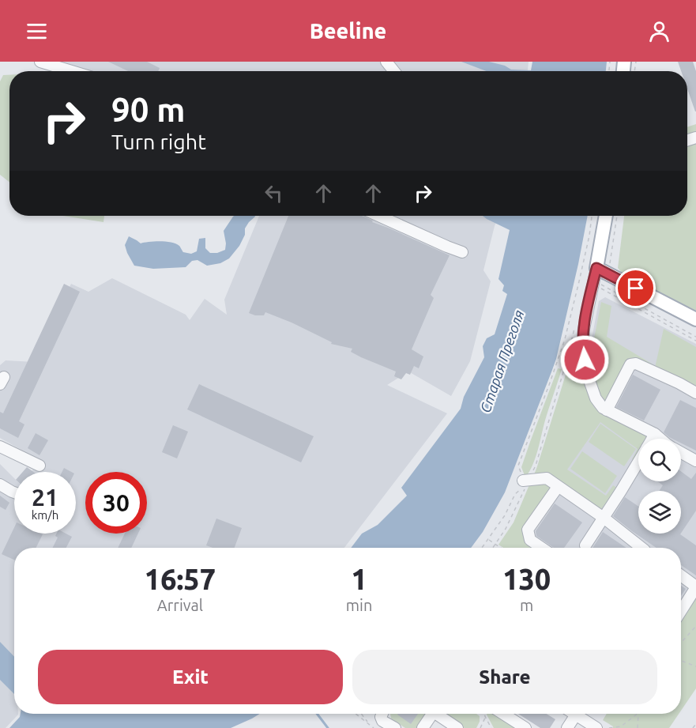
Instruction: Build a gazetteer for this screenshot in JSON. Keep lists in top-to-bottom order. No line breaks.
{"water":["Старая Преголя"],"page":{"header":"Beeline","turn":["90 m","Turn right"],"speed":"21 km/h","limit":"30","eta":["16:57","Arrival","1","min","130","m"],"buttons":["Exit","Share"]}}
